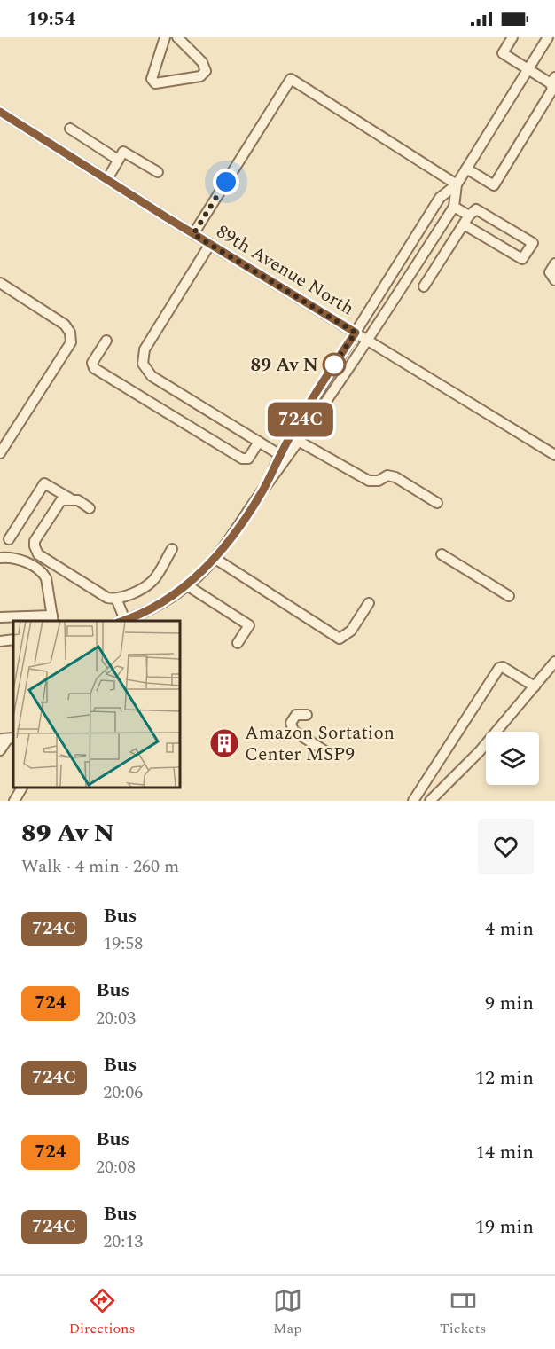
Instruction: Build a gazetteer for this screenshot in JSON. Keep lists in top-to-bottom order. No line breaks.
{"streets":{"street":["89th Avenue North"]},"places":{"other":["89 Av N"],"building":["Amazon Sortation Center MSP9"]},"lines":["bus line 724C"],"page":{"status":"19:54","on_map":"724C","heading":["89 Av N","Walk · 4 min · 260 m"],"list":[{"mark":"724C","name":"Bus","note":"19:58","value":"4 min"},{"mark":"724","name":"Bus","note":"20:03","value":"9 min"},{"mark":"724C","name":"Bus","note":"20:06","value":"12 min"},{"mark":"724","name":"Bus","note":"20:08","value":"14 min"},{"mark":"724C","name":"Bus","note":"20:13","value":"19 min"}],"tabs":["Directions","Map","Tickets"]}}
